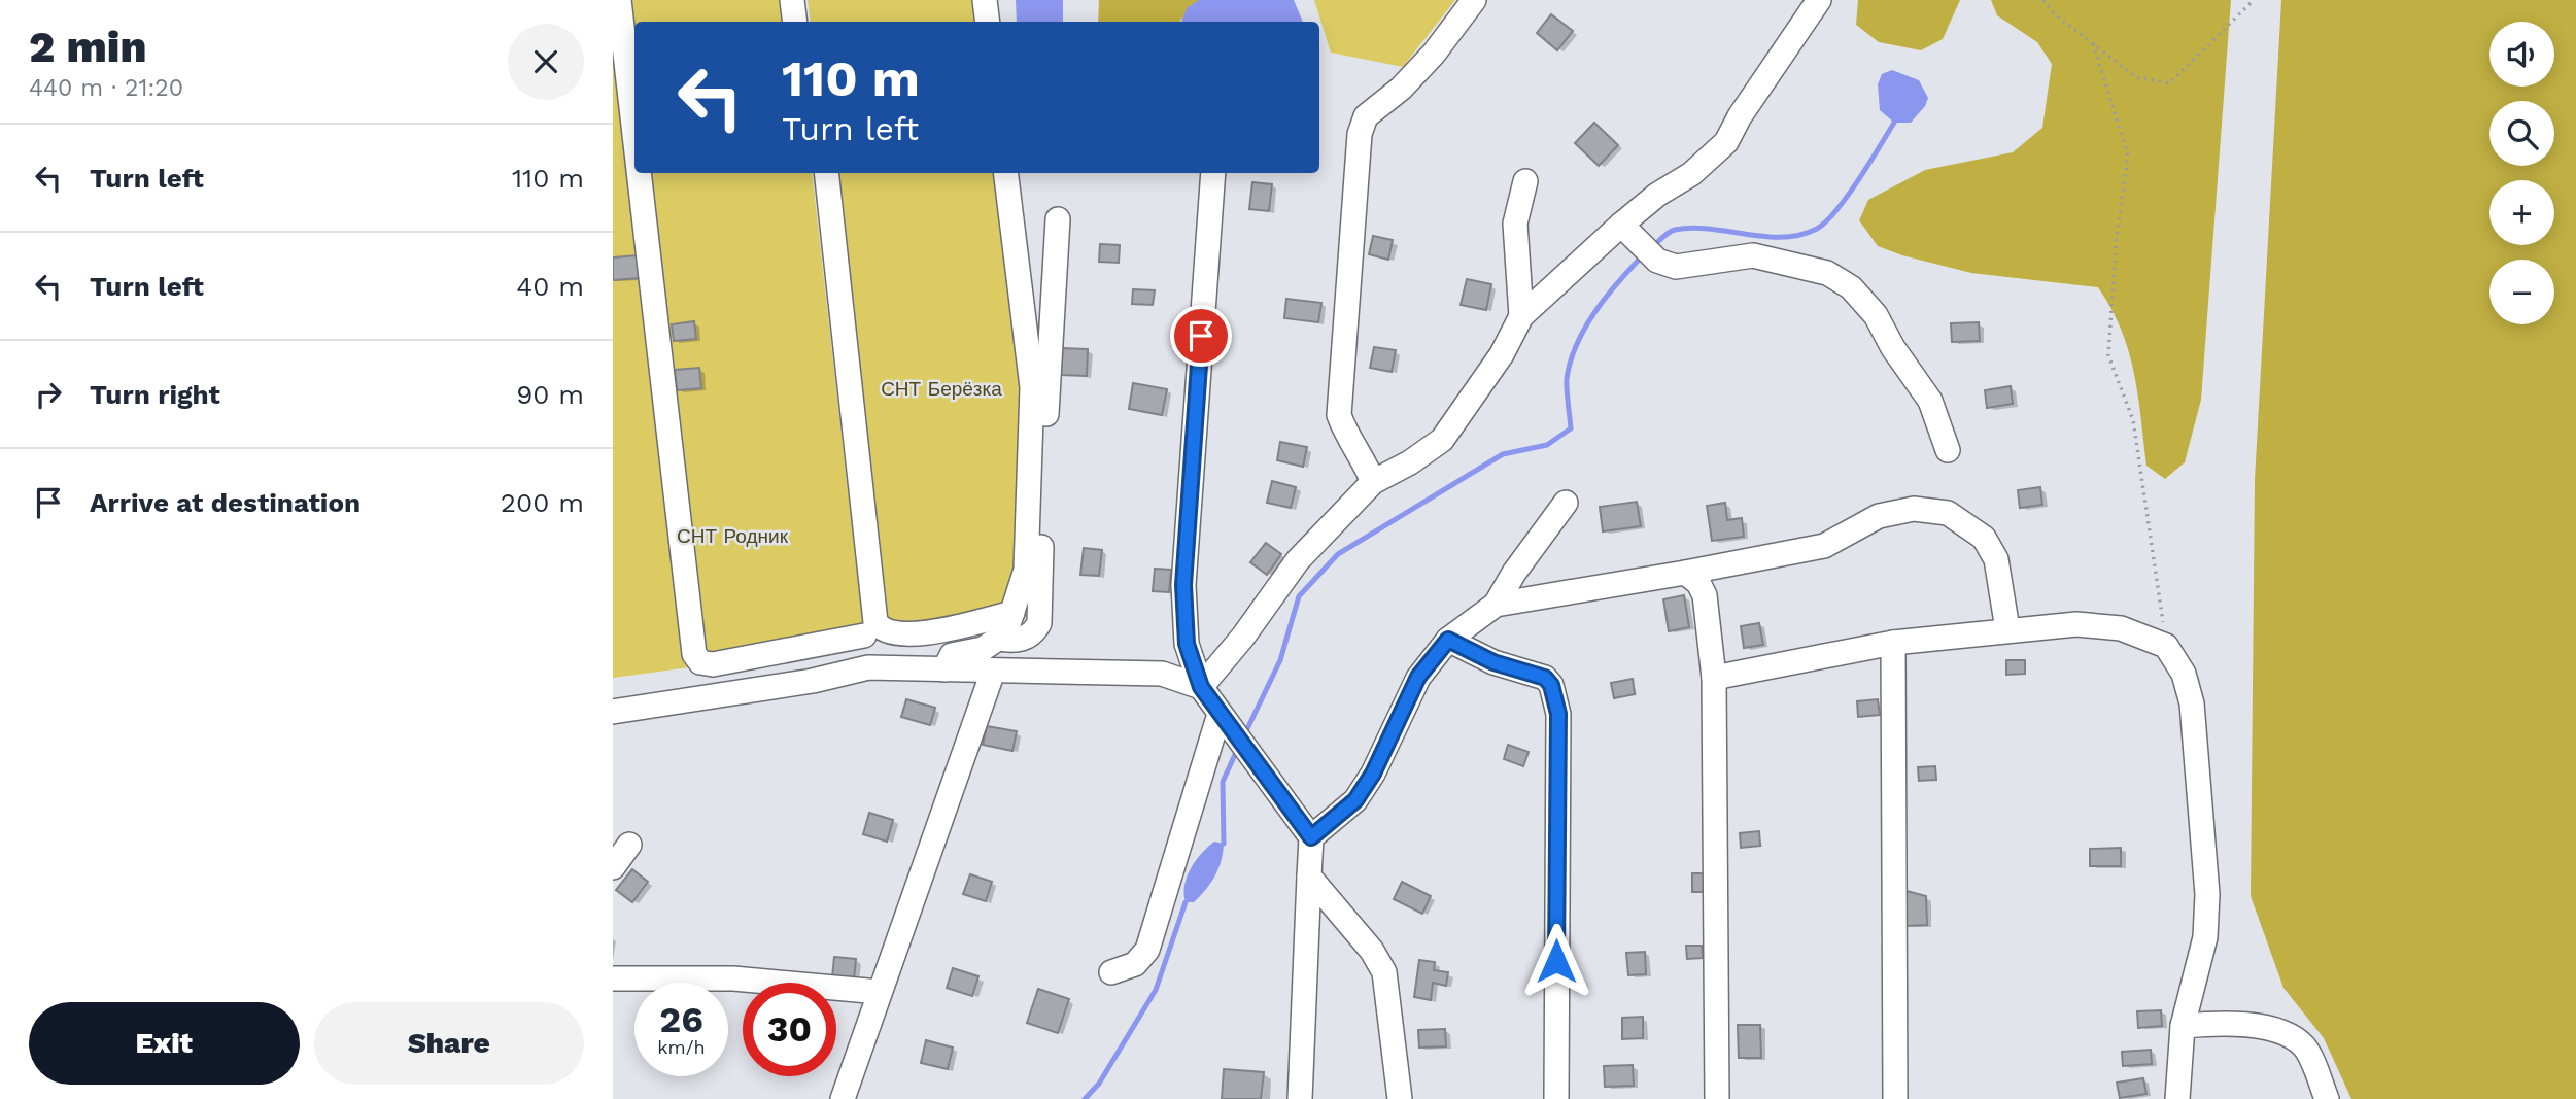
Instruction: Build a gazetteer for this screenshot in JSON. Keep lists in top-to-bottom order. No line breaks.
{"parks":["СНТ Берёзка","СНТ Родник"],"page":{"heading":["2 min","440 m · 21:20"],"map_buttons":["+","−"],"turn":["110 m","Turn left"],"list":[{"name":"Turn left","value":"110 m"},{"name":"Turn left","value":"40 m"},{"name":"Turn right","value":"90 m"},{"name":"Arrive at destination","value":"200 m"}],"speed":"26 km/h","limit":"30","buttons":["Exit","Share"]}}
